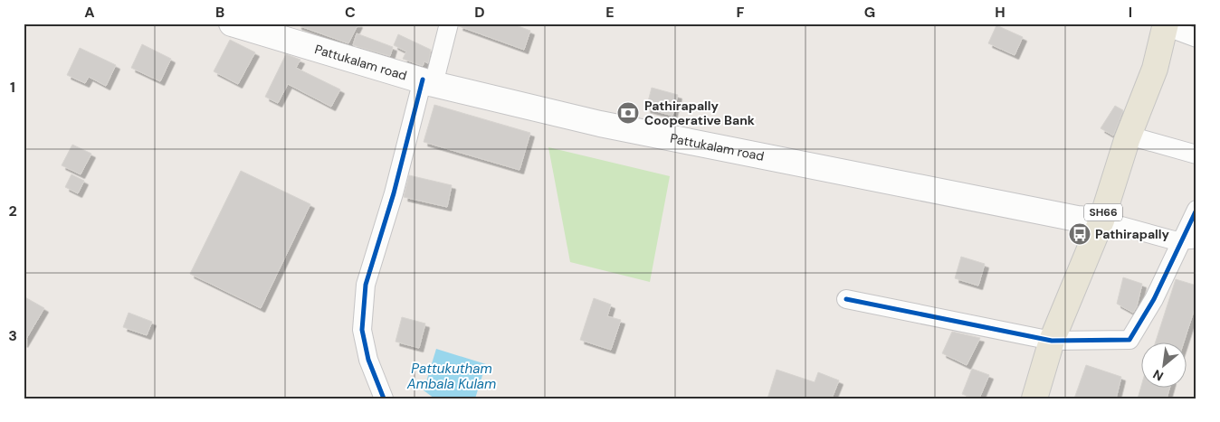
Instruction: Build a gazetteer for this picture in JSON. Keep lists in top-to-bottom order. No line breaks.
{"streets":{"main road":["Pattukalam road","SH66"]},"crossings":[["Pattukalam road","SH66"]],"water":["Pattukutham Ambala Kulam"],"places":{"bank":["Pathirapally Cooperative Bank"],"bus stop":["Pathirapally"]},"north":"bottom left","grid":{"columns":["A","B","C","D","E","F","G","H","I"],"rows":["1","2","3"]}}
